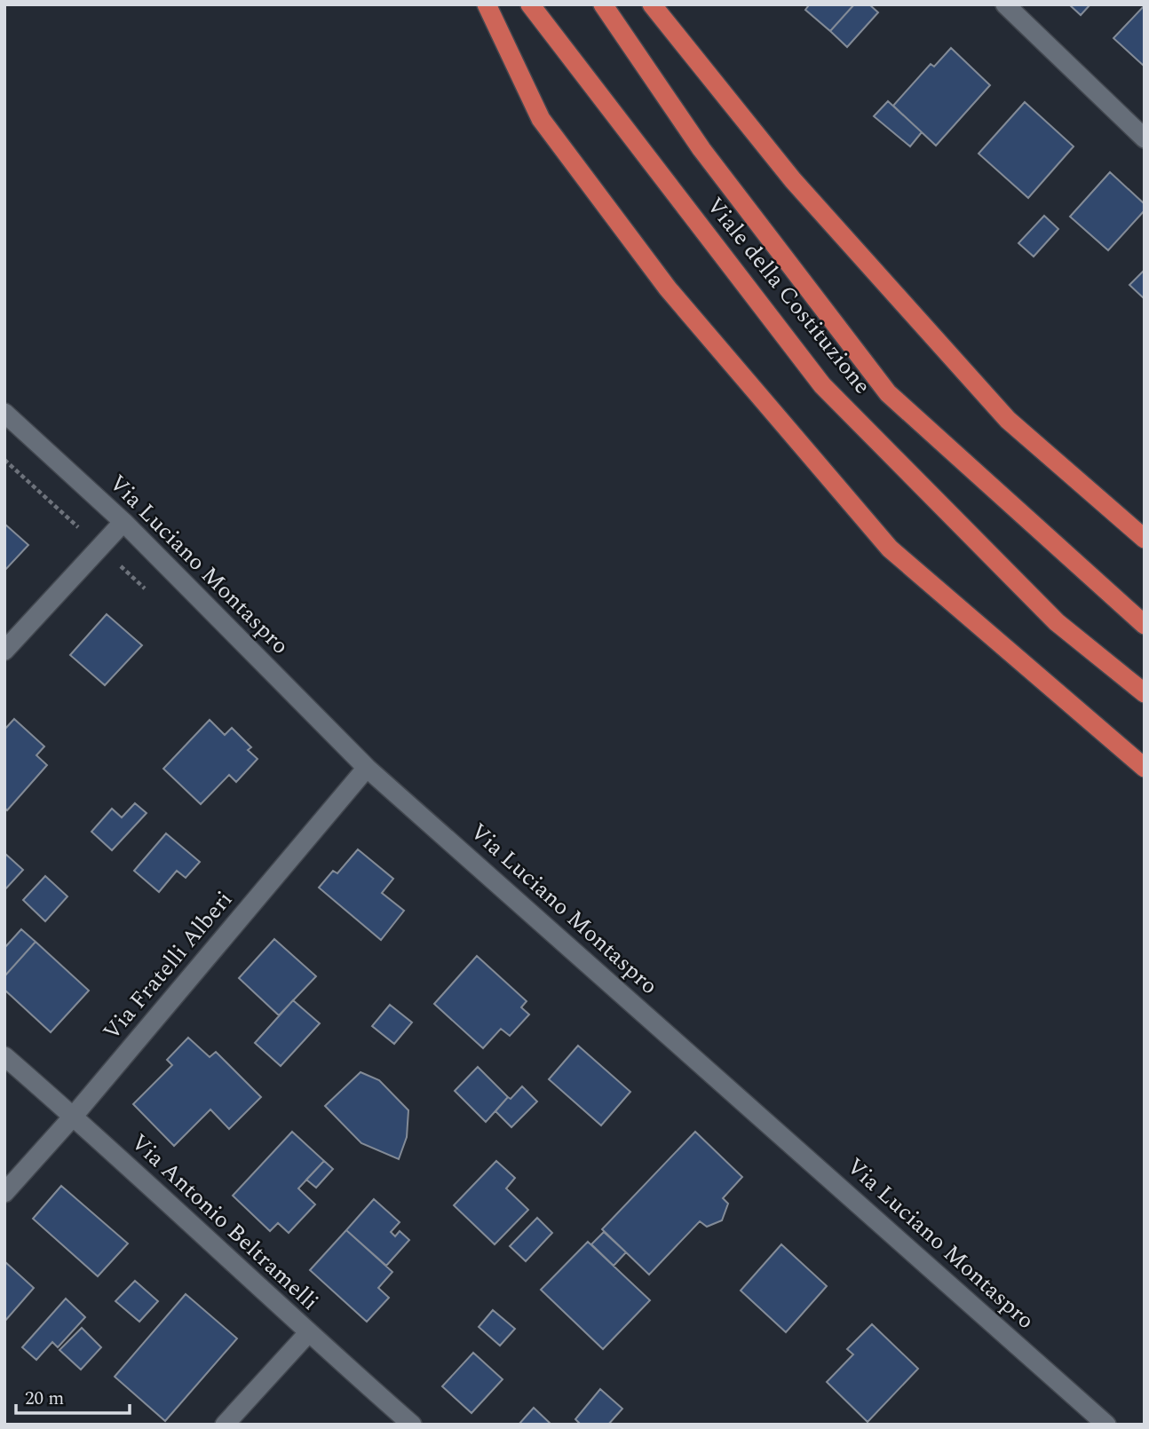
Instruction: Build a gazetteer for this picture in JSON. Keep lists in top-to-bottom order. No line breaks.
{"streets":{"highway":["Viale della Costituzione"],"street":["Via Luciano Montaspro","Via Fratelli Alberi","Via Antonio Beltramelli"]},"crossings":[["Via Luciano Montaspro","Via Fratelli Alberi"],["Via Fratelli Alberi","Via Antonio Beltramelli"]],"scale_bar":"20 m"}
